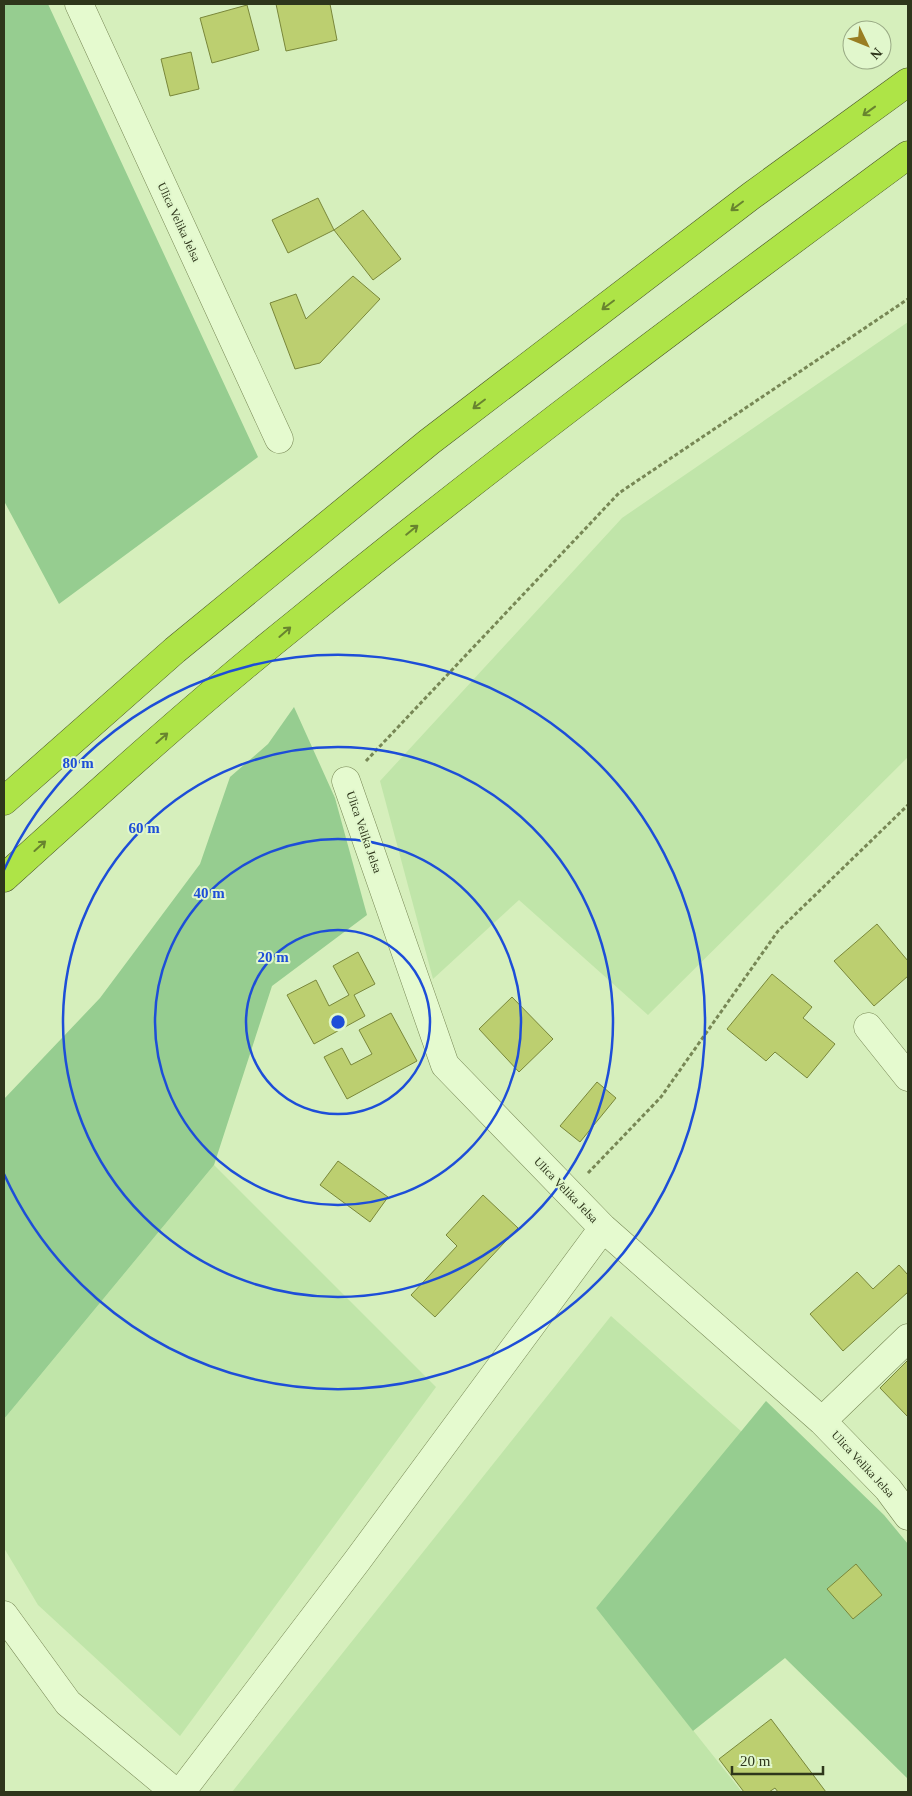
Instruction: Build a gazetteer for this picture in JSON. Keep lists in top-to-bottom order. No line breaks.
{"streets":{"street":["Ulica Velika Jelsa"]},"scale_bar":"20 m","north":"bottom right","rings":["80 m","60 m","40 m","20 m"]}
